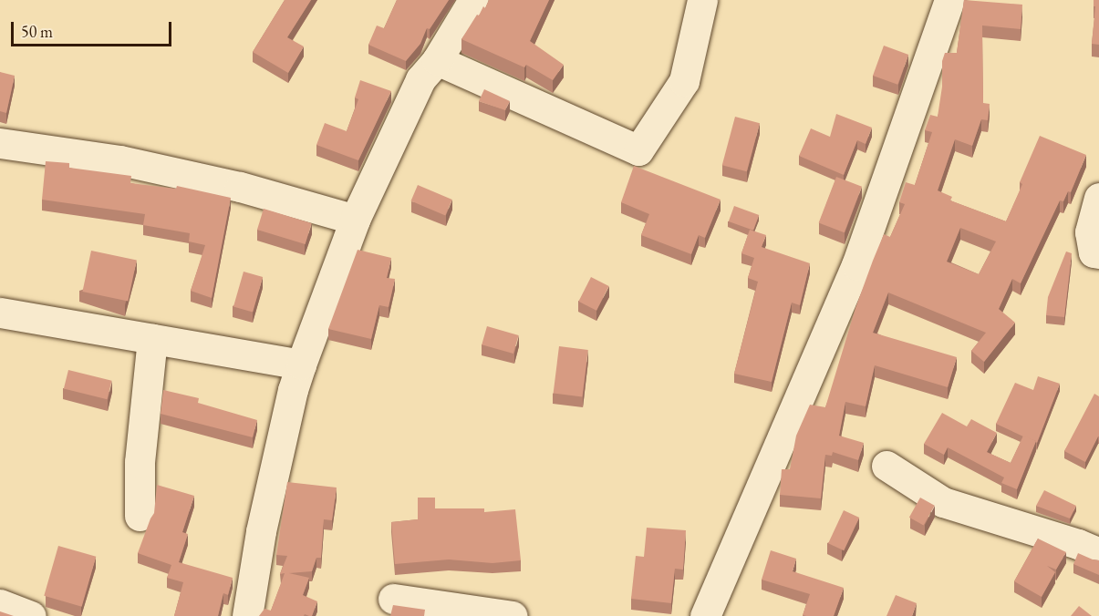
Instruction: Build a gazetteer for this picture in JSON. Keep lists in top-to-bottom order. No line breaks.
{"scale_bar":"50 m"}
